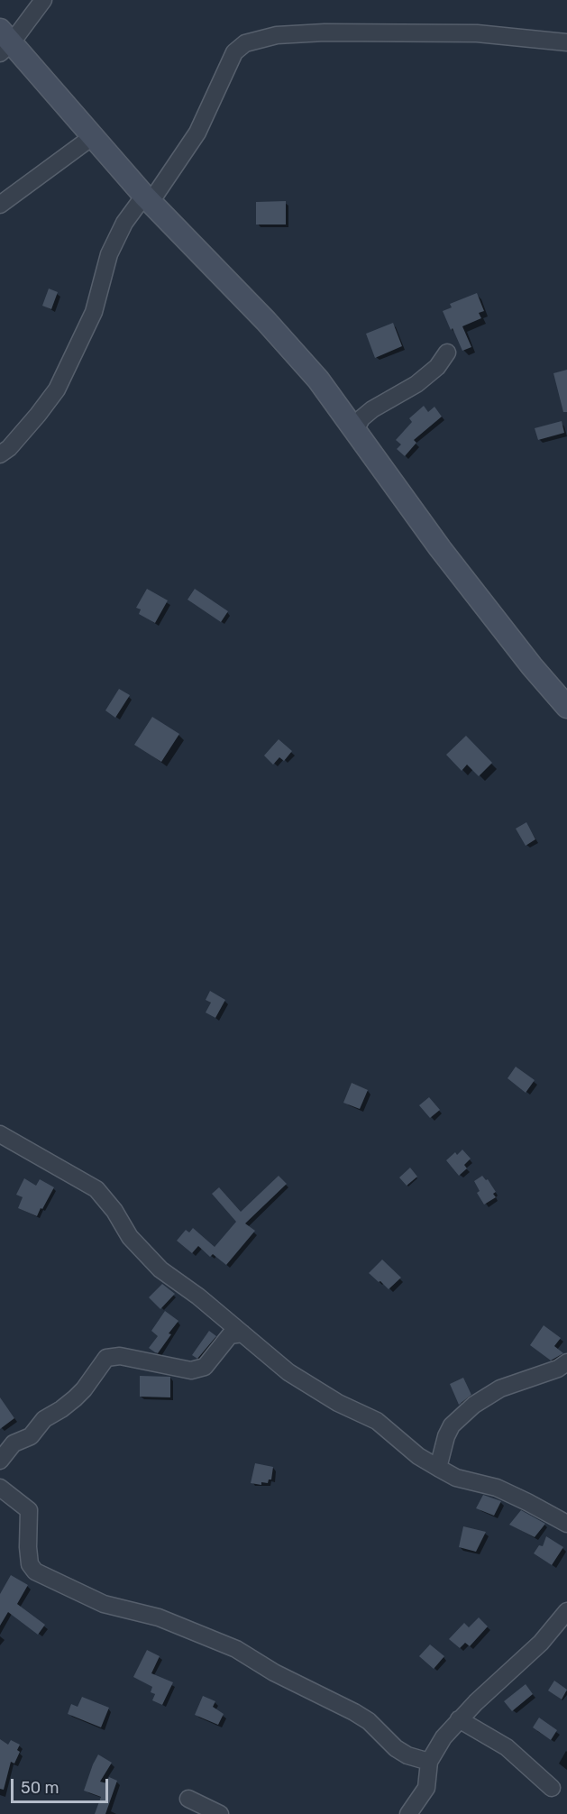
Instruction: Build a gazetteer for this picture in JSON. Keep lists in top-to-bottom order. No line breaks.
{"scale_bar":"50 m"}
